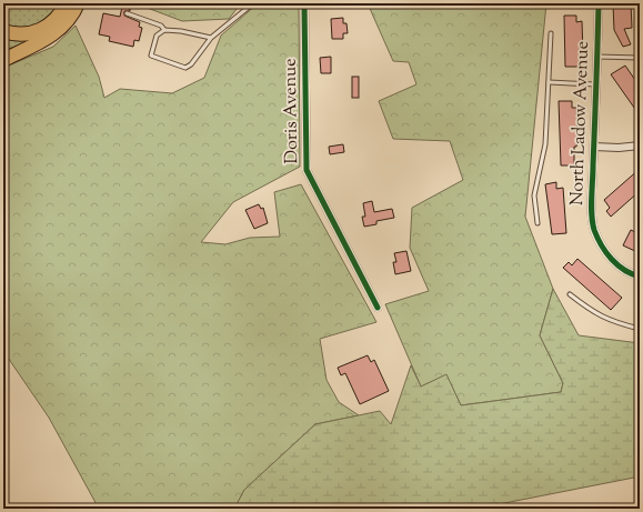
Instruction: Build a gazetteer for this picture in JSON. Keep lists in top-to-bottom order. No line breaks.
{"streets":{"street":["Doris Avenue","North Ladow Avenue"]}}
